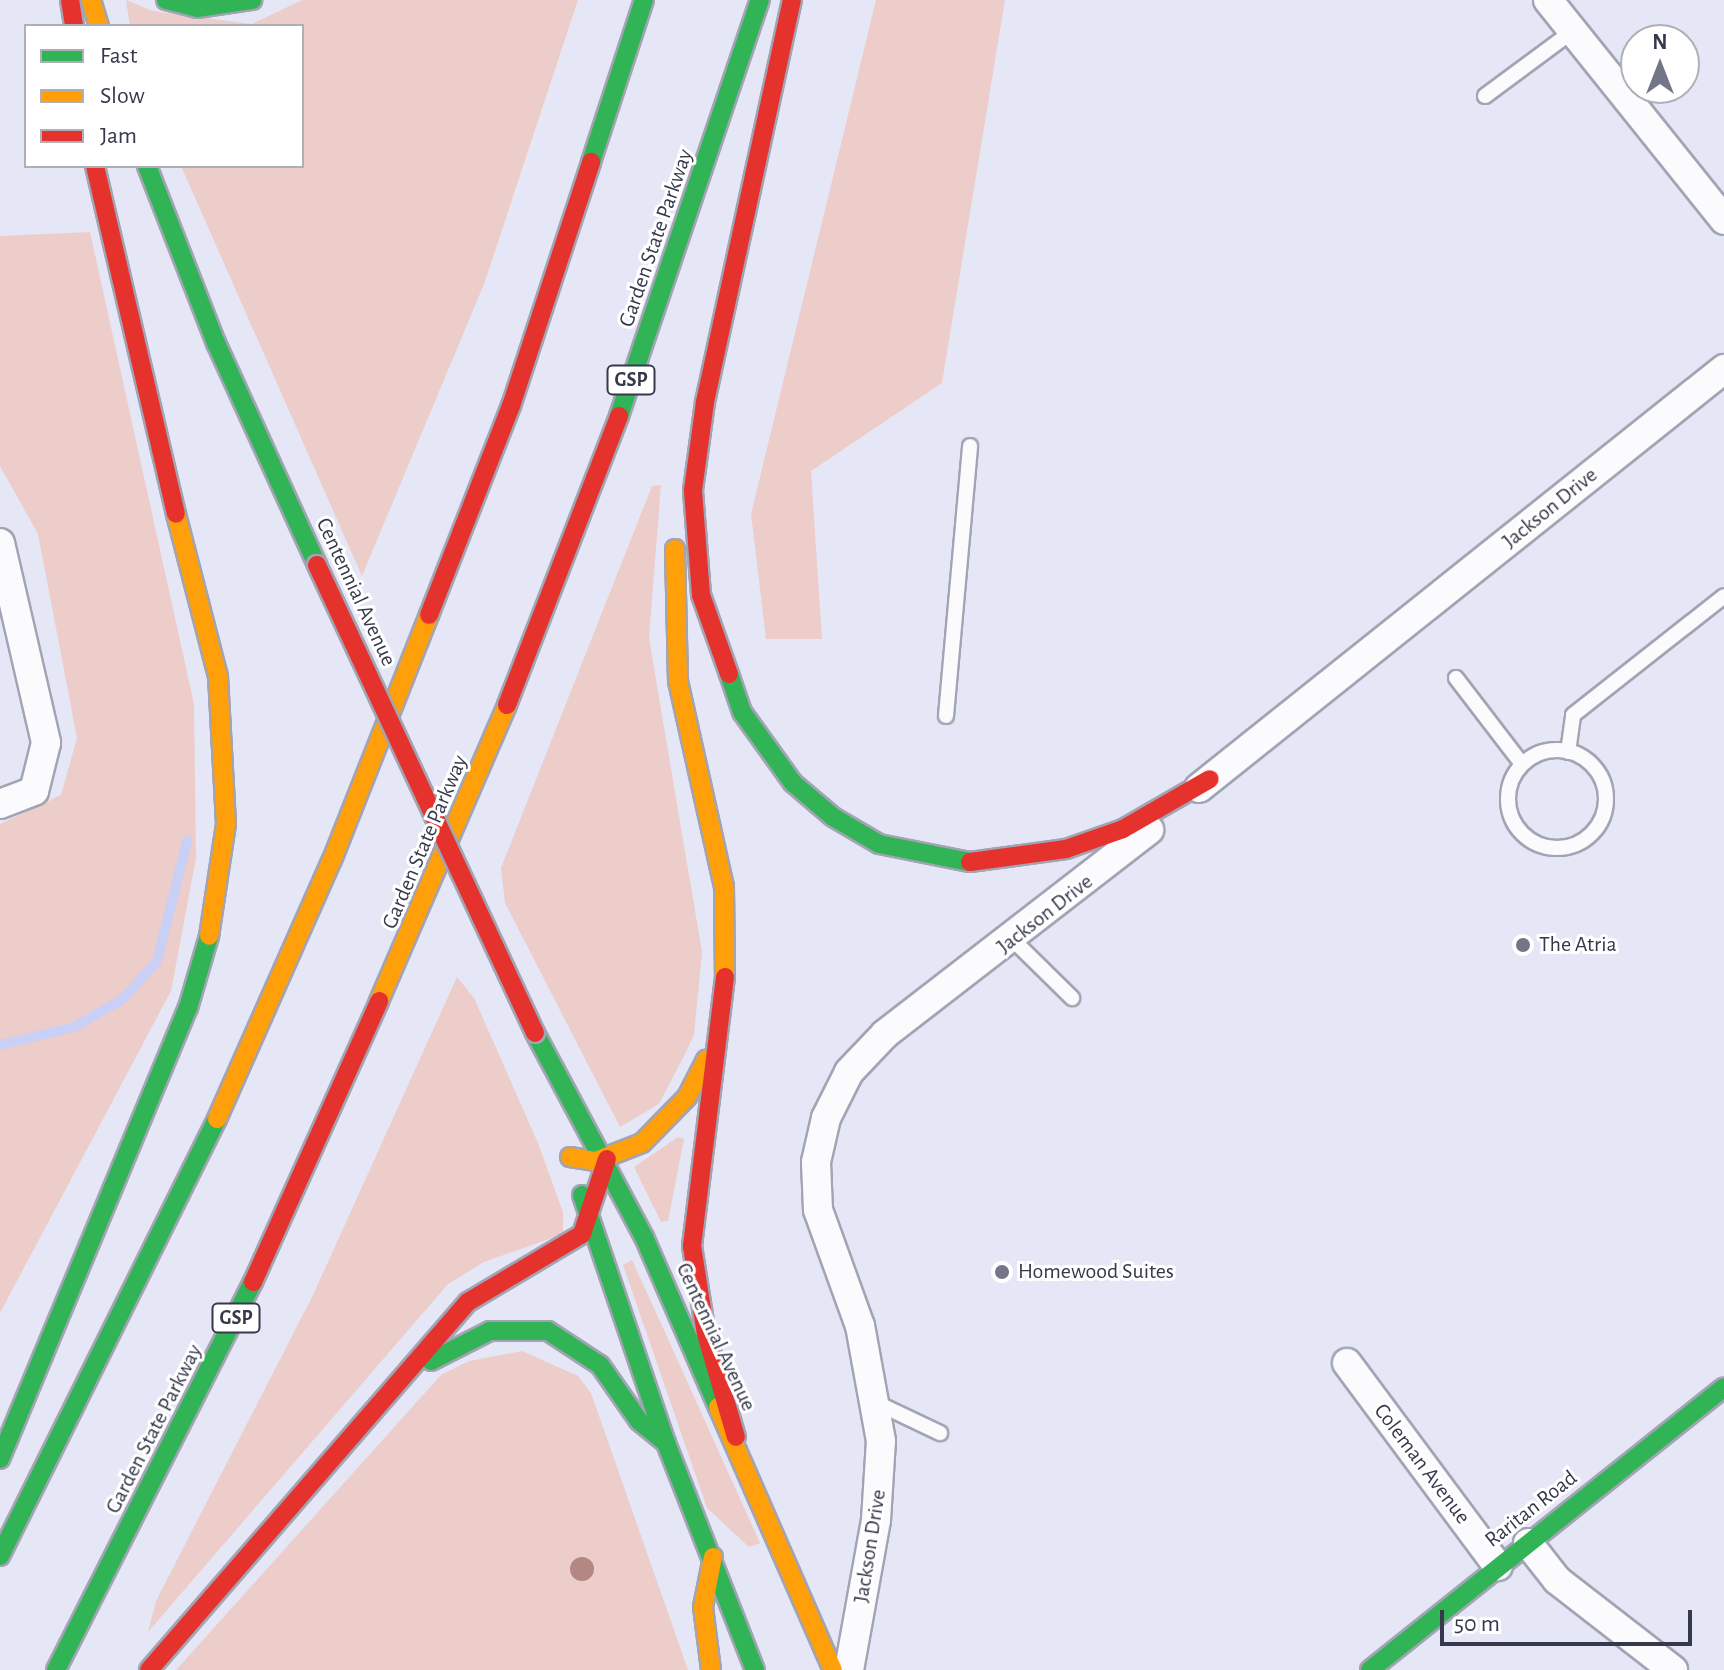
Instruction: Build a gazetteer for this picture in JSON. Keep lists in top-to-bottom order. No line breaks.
{"streets":{"main road":["Garden State Parkway","GSP","Centennial Avenue","Raritan Road"],"street":["Jackson Drive","Coleman Avenue"]},"crossings":[["Coleman Avenue","Raritan Road"]],"places":["The Atria","Homewood Suites"],"legend":["Fast","Slow","Jam"],"scale_bar":"50 m","north":"top"}
